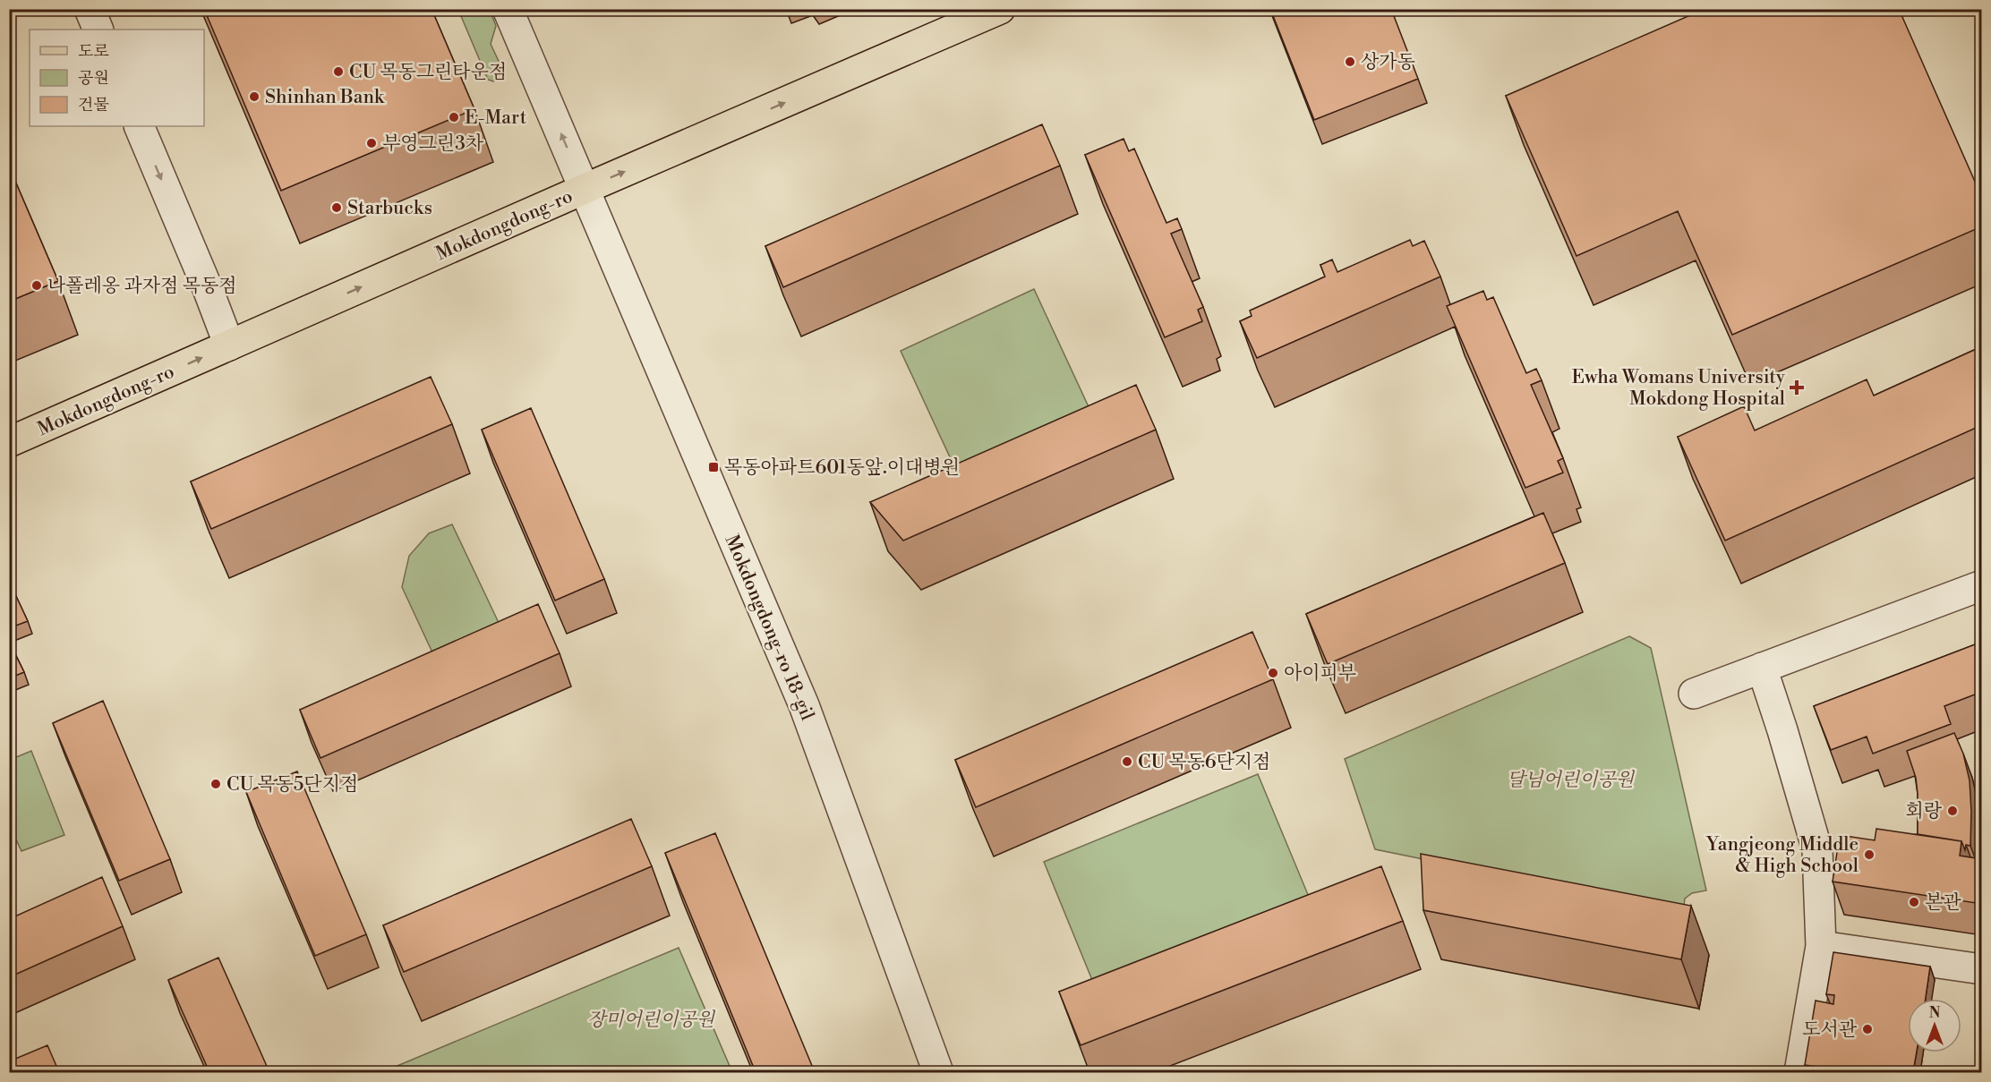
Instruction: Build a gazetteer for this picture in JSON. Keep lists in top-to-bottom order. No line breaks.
{"streets":{"main road":["Mokdongdong-ro"],"street":["Mokdongdong-ro 18-gil"]},"crossings":[["Mokdongdong-ro","Mokdongdong-ro 18-gil"]],"one_way":["Mokdongdong-ro"],"parks":["달님어린이공원","장미어린이공원"],"places":{"other":["상가동","CU 목동그린타운점","Shinhan Bank","E-Mart","부영그린3차","Starbucks","나폴레옹 과자점 목동점","아이피부","CU 목동6단지점","CU 목동5단지점","회랑","Yangjeong Middle & High School","본관","도서관"],"health":["Ewha Womans University Mokdong Hospital"],"transit":["목동아파트601동앞.이대병원"]},"legend":["도로","공원","건물"],"north":"top"}
